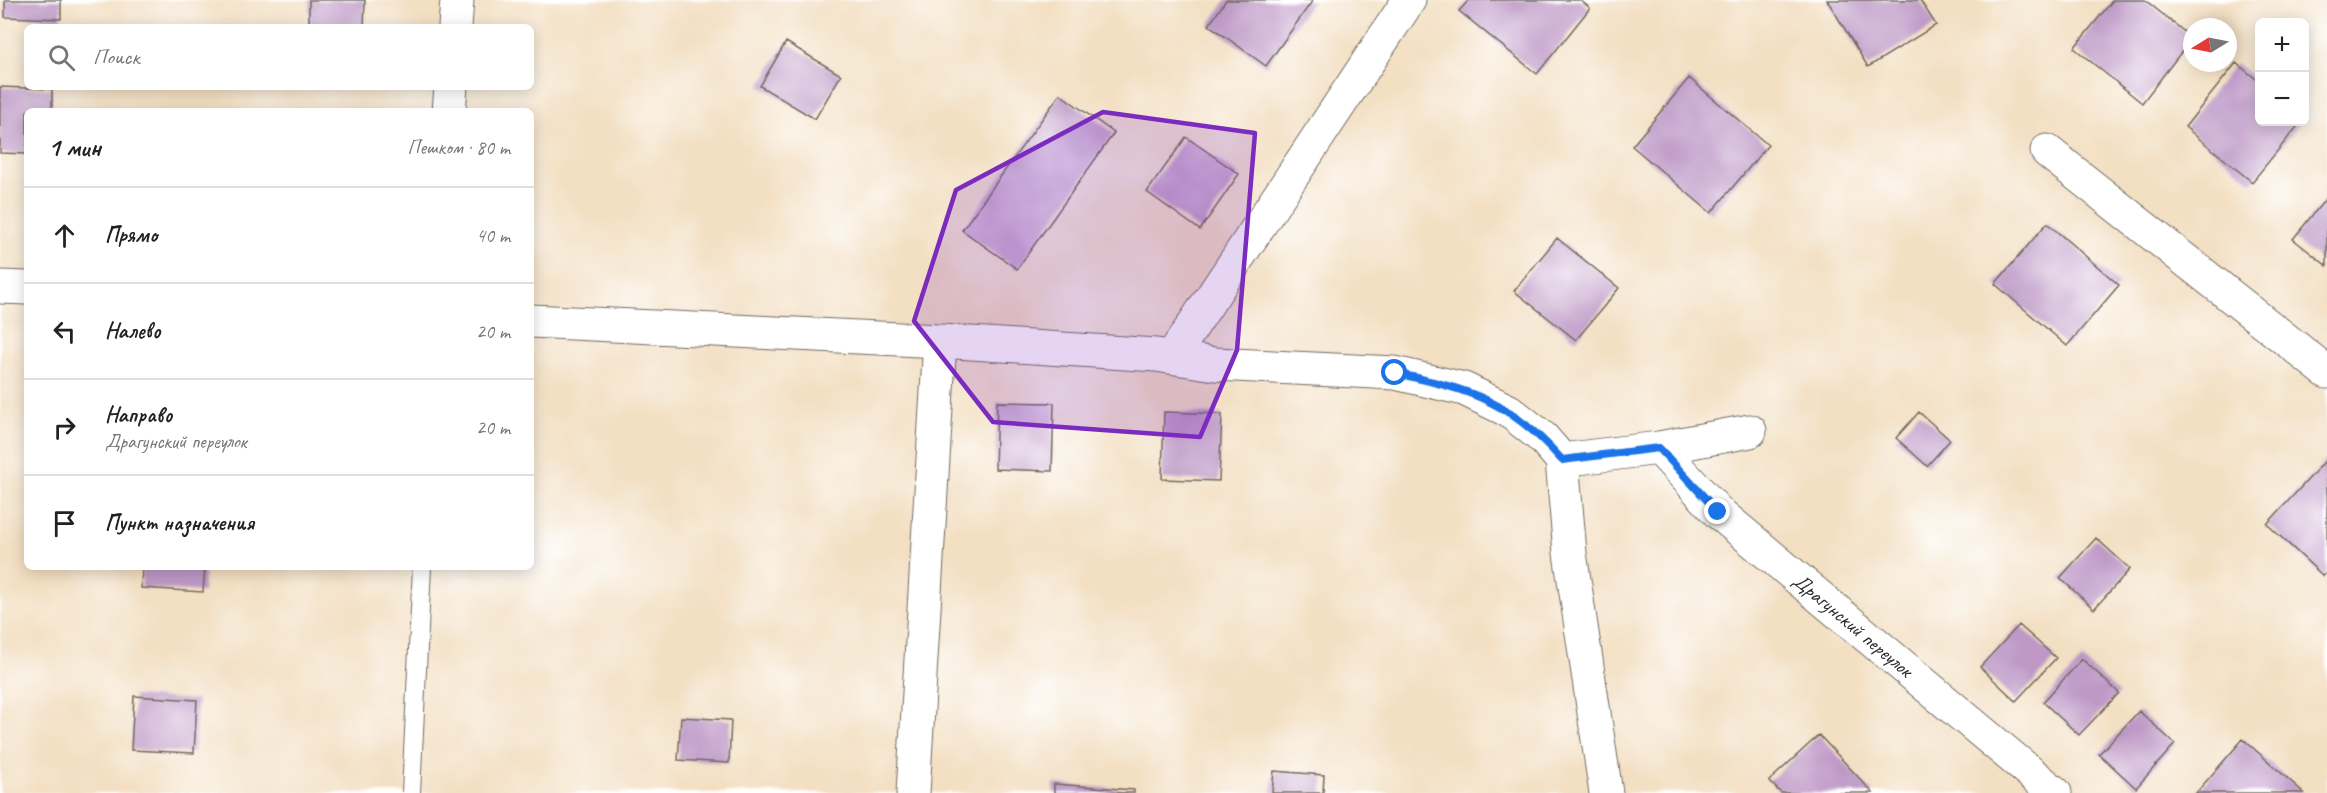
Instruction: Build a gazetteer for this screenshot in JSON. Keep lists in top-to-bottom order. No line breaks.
{"streets":{"street":["Драгунский переулок"]},"north":"left","page":{"map_buttons":["+","−"],"search":"Поиск","heading":["1 мин","Пешком · 80 m"],"list":[["Прямо","40 m"],["Налево","20 m"],["Направо","Драгунский переулок","20 m"],"Пункт назначения"]}}
